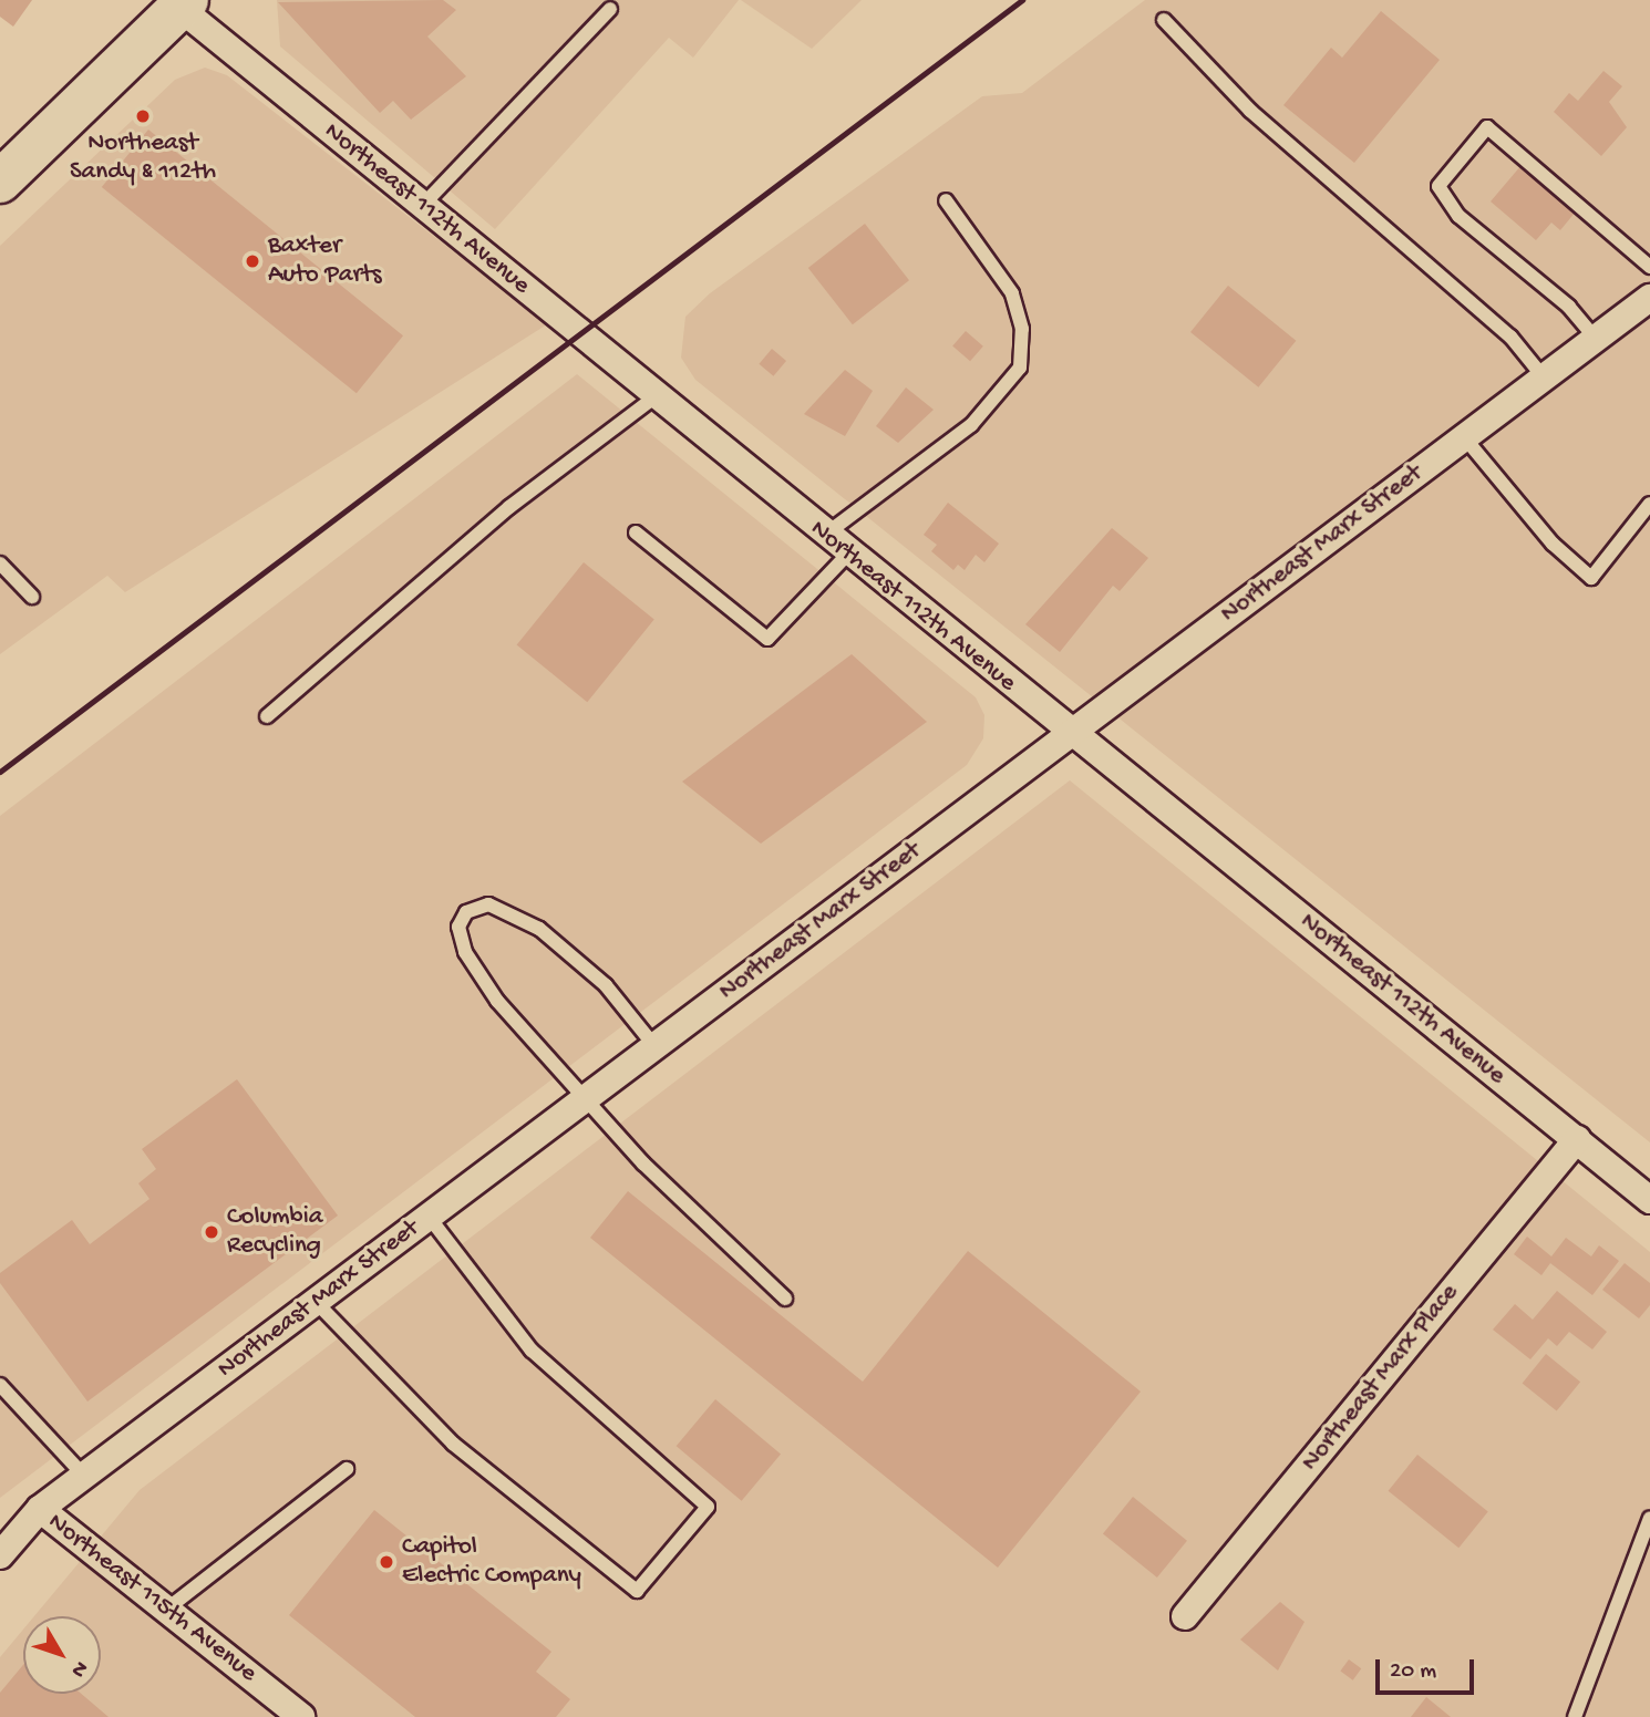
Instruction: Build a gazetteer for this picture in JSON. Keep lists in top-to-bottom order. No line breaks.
{"streets":{"street":["Northeast 112th Avenue","Northeast Marx Street","Northeast Marx Place","Northeast 115th Avenue"]},"crossings":[["Northeast 112th Avenue","Northeast Marx Street"],["Northeast 112th Avenue","Northeast Marx Place"],["Northeast Marx Street","Northeast 115th Avenue"]],"places":["Northeast Sandy & 112th","Baxter Auto Parts","Columbia Recycling","Capitol Electric Company"],"scale_bar":"20 m","north":"bottom right"}
